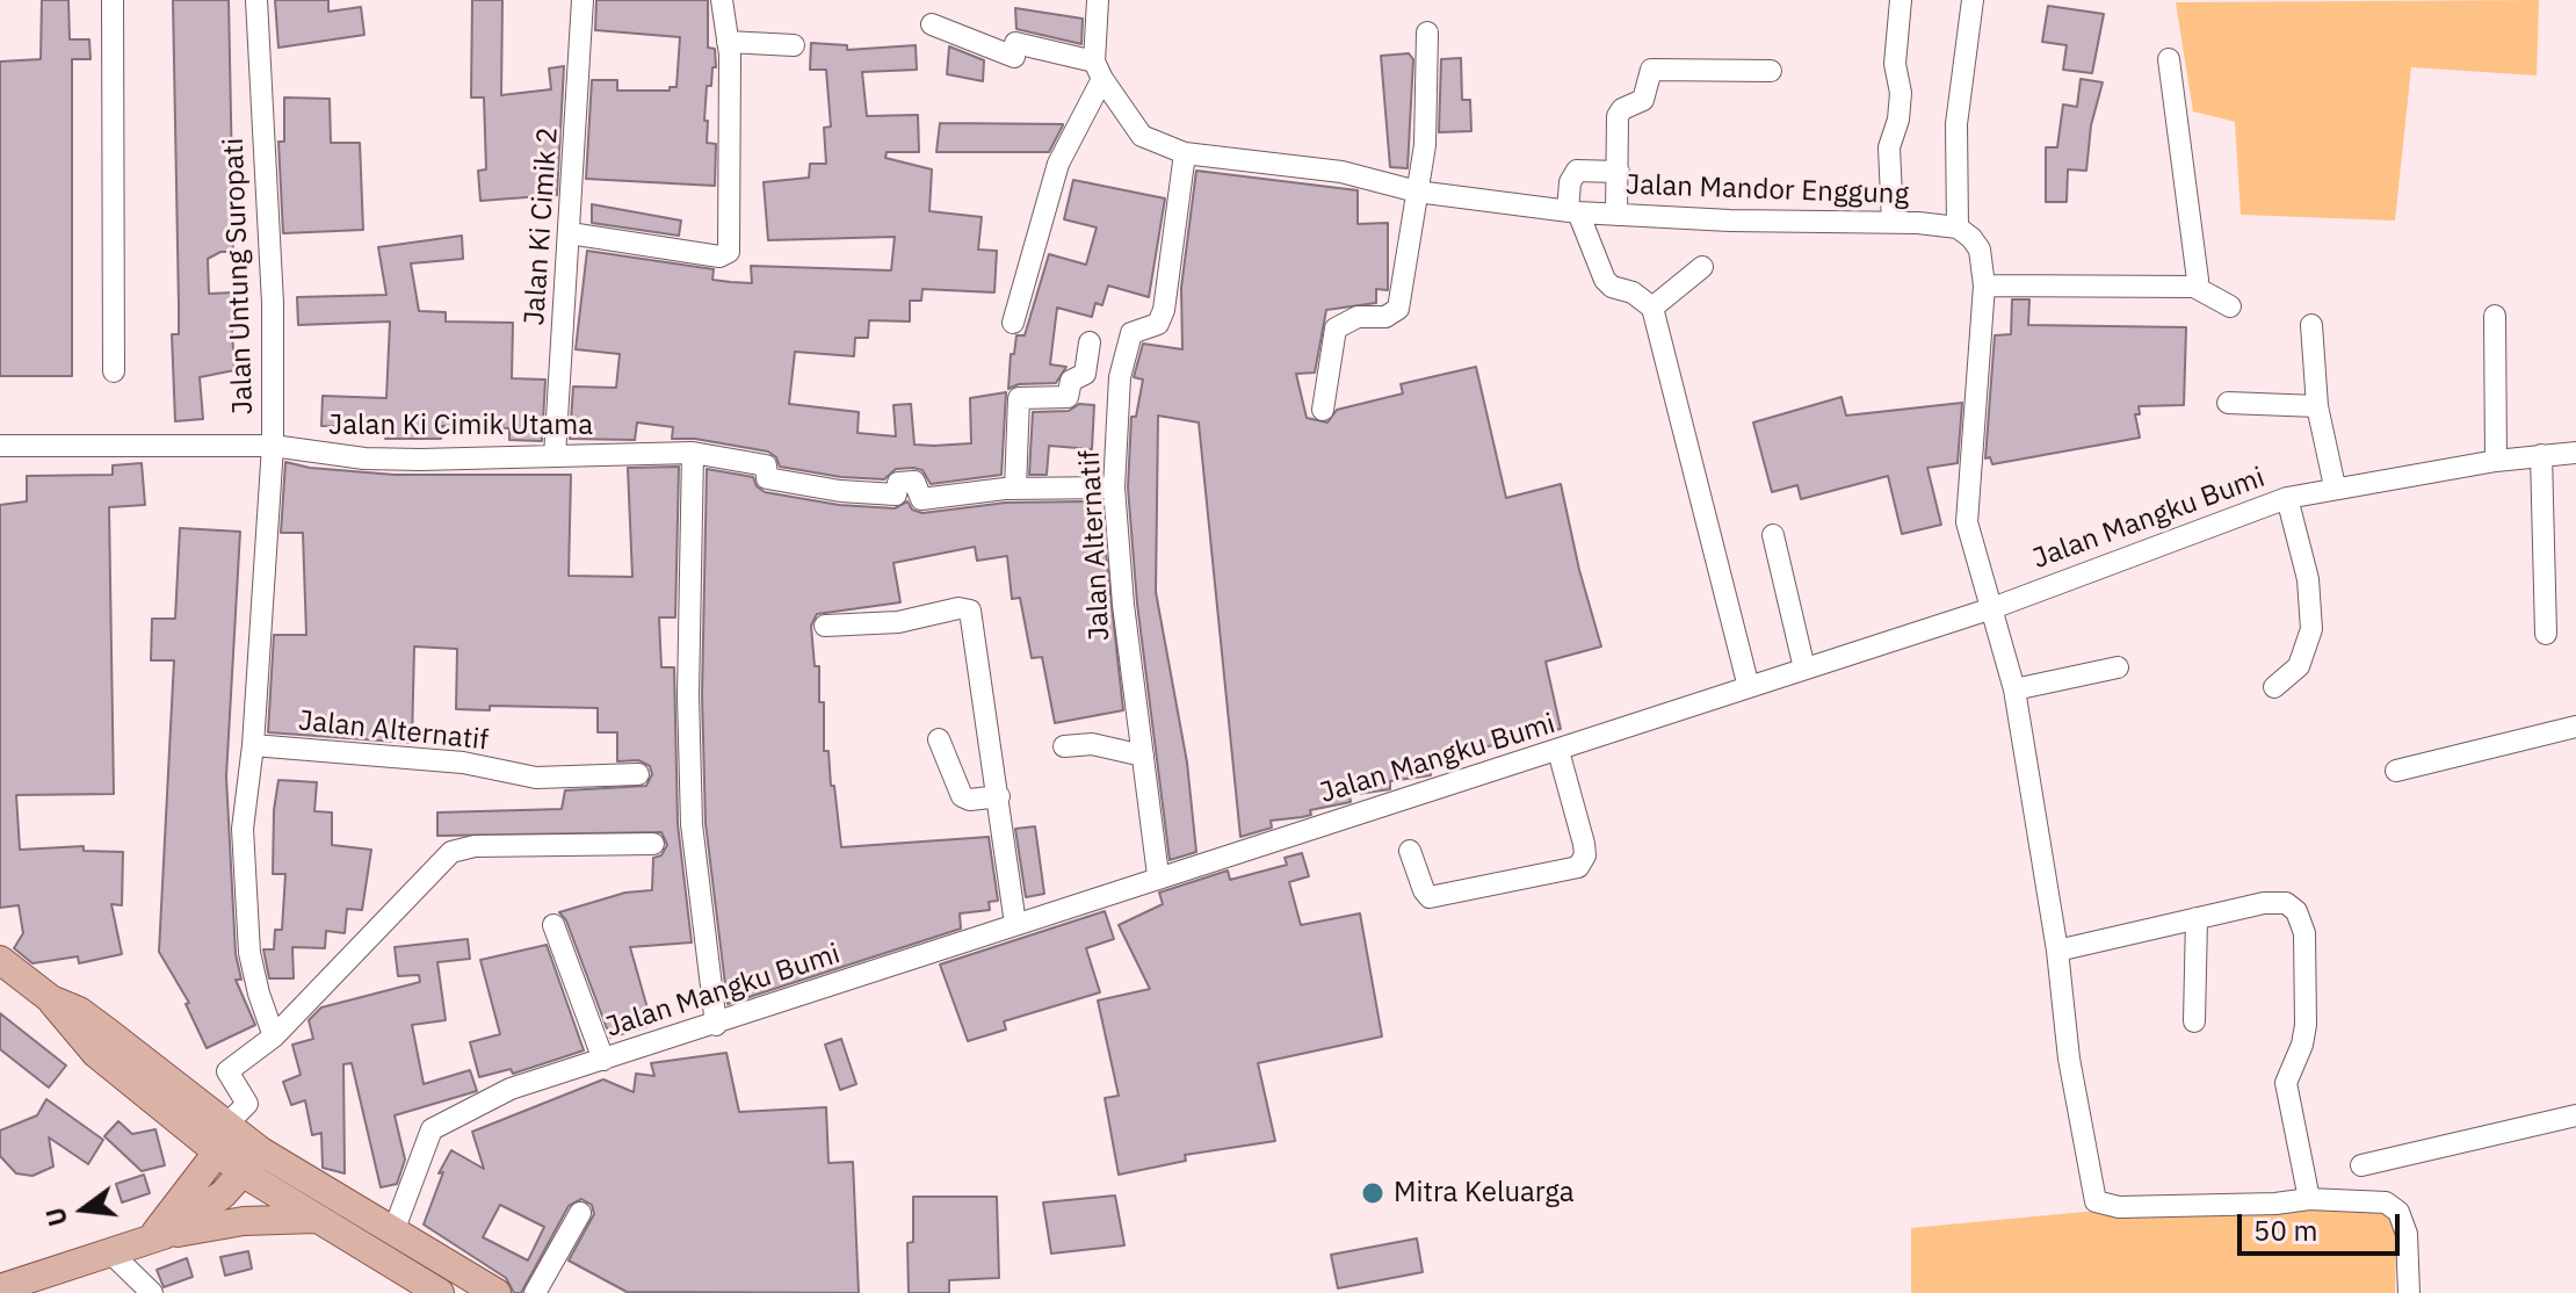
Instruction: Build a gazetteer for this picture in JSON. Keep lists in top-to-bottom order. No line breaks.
{"streets":{"street":["Jalan Mandor Enggung","Jalan Ki Cimik 2","Jalan Untung Suropati","Jalan Ki Cimik Utama","Jalan Mangku Bumi","Jalan Alternatif"]},"crossings":[["Jalan Mandor Enggung","Jalan Alternatif"],["Jalan Ki Cimik 2","Jalan Ki Cimik Utama"],["Jalan Untung Suropati","Jalan Ki Cimik Utama"],["Jalan Ki Cimik Utama","Jalan Alternatif"],["Jalan Mangku Bumi","Jalan Alternatif"]],"places":["Mitra Keluarga"],"scale_bar":"50 m","north":"left"}
